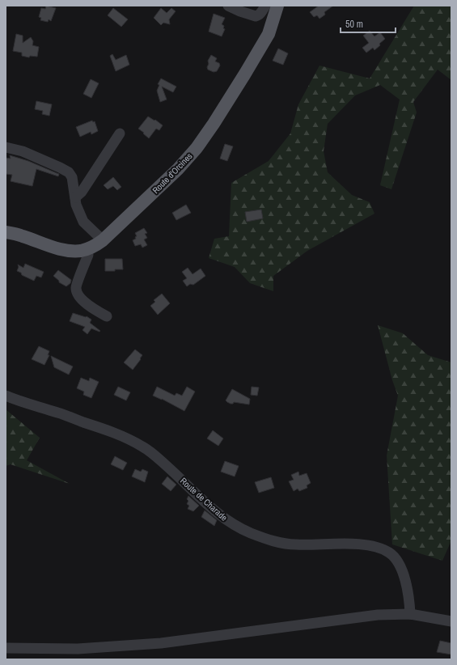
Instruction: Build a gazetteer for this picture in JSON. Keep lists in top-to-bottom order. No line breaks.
{"streets":{"main road":["Route d'Orcines"],"street":["Route de Charade"]},"scale_bar":"50 m"}
